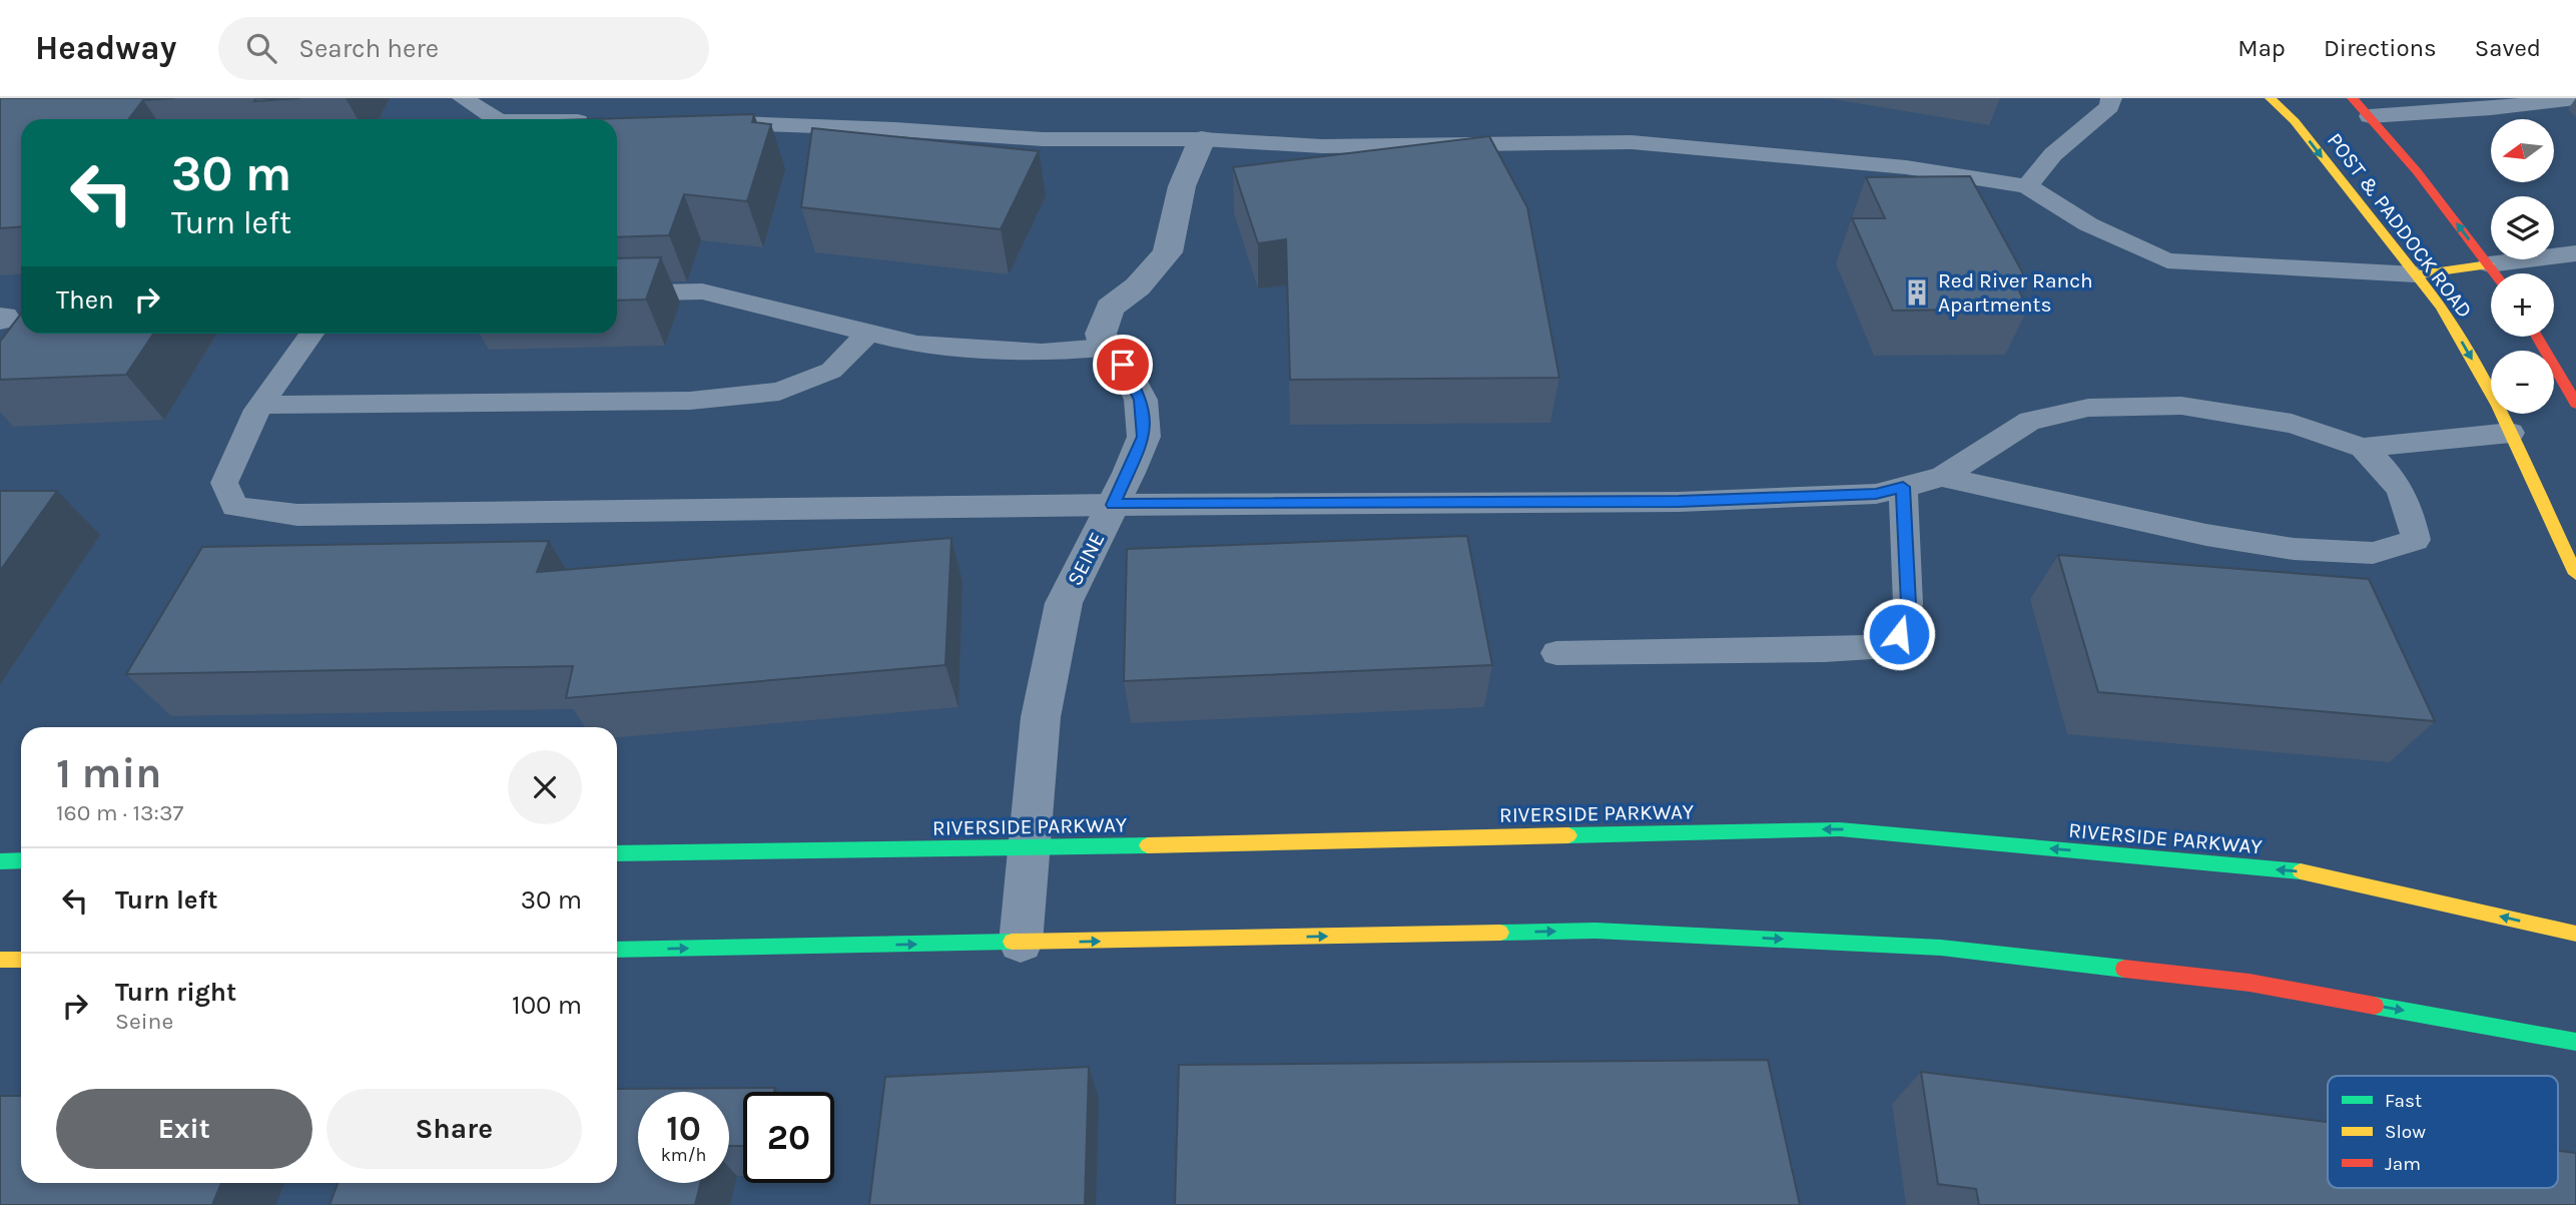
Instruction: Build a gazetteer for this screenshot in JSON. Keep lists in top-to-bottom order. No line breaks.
{"streets":{"street":["POST & PADDOCK ROAD","SEINE","RIVERSIDE PARKWAY"]},"crossings":[["SEINE","RIVERSIDE PARKWAY"]],"places":{"building":["Red River Ranch Apartments"]},"legend":["Fast","Slow","Jam"],"north":"left","page":{"header":"Headway","search":"Search here","nav":["Map","Directions","Saved"],"map_buttons":["+","−"],"turn":["30 m","Turn left"],"then":"Then","heading":["1 min","160 m · 13:37"],"list":[{"name":"Turn left","value":"30 m"},{"name":"Turn right","note":"Seine","value":"100 m"}],"buttons":["Exit","Share"],"speed":"10 km/h","limit":"20"}}
